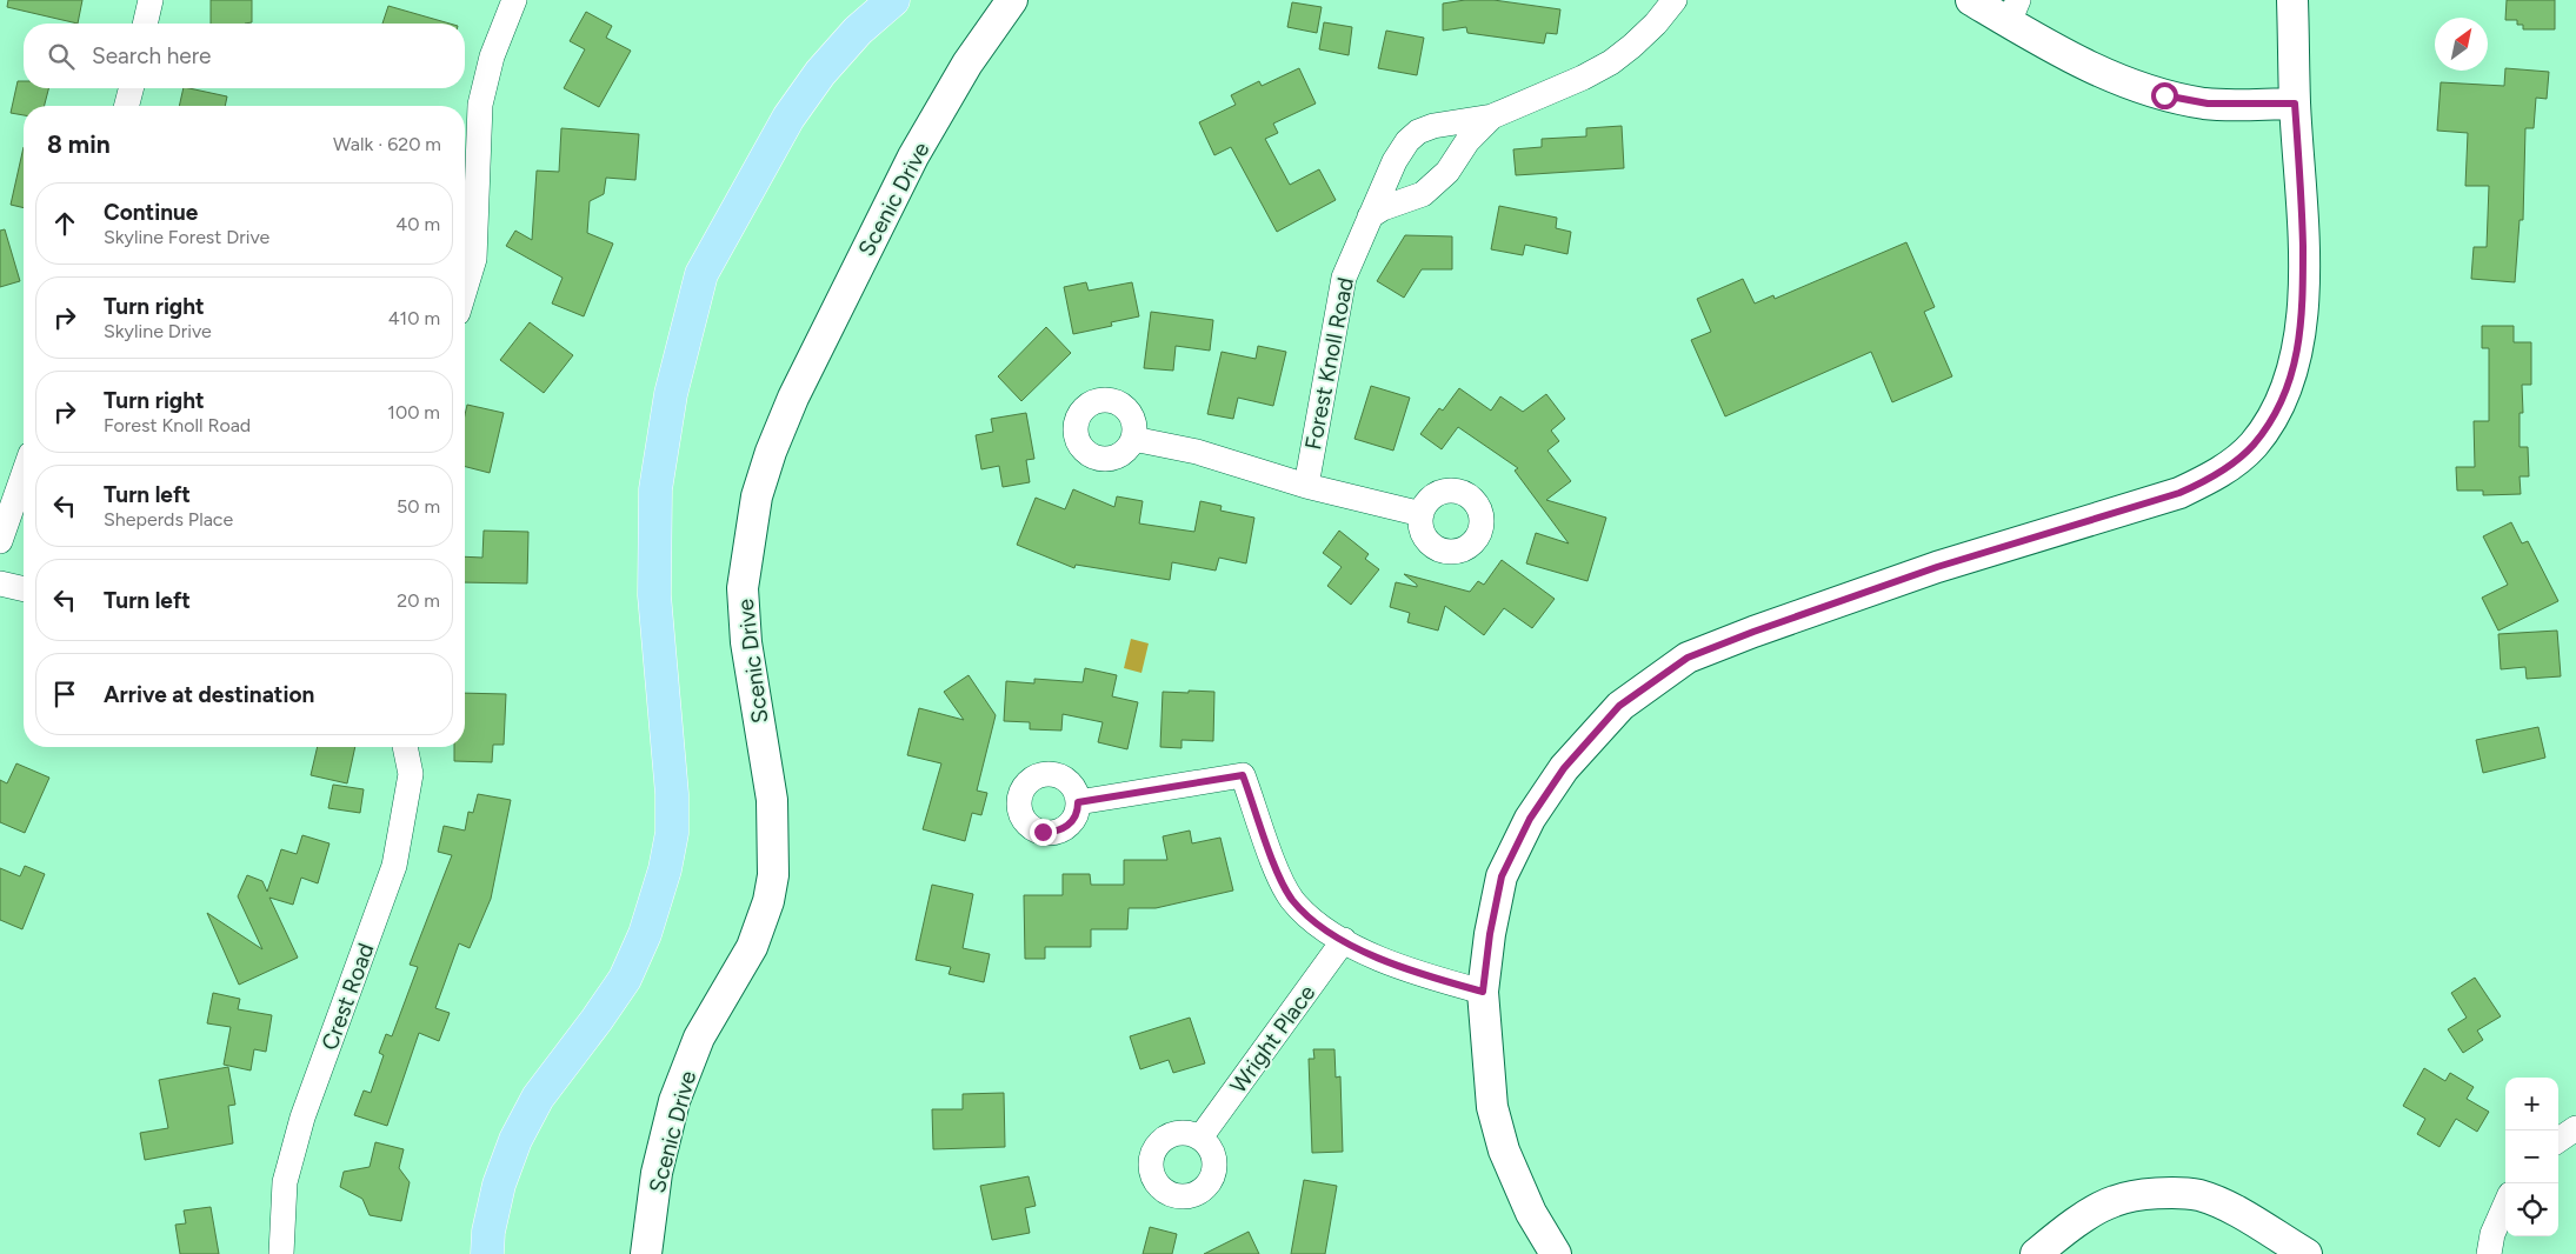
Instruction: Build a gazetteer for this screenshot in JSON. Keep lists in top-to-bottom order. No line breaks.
{"streets":{"street":["Scenic Drive","Forest Knoll Road","Crest Road","Wright Place"]},"north":"top right","page":{"search":"Search here","heading":["8 min","Walk · 620 m"],"list":[["Continue","Skyline Forest Drive","40 m"],["Turn right","Skyline Drive","410 m"],["Turn right","Forest Knoll Road","100 m"],["Turn left","Sheperds Place","50 m"],["Turn left","20 m"],"Arrive at destination"],"map_buttons":["+","−"]}}
